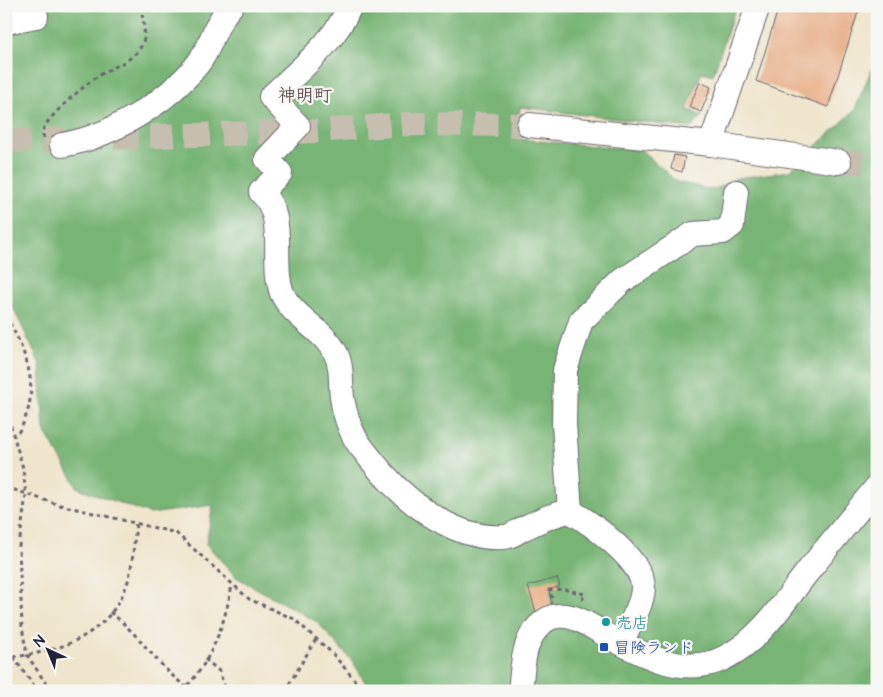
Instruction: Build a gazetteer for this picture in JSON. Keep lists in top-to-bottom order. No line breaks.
{"districts":["神明町"],"places":{"other":["売店"],"transit":["冒険ランド"]},"north":"top left"}
